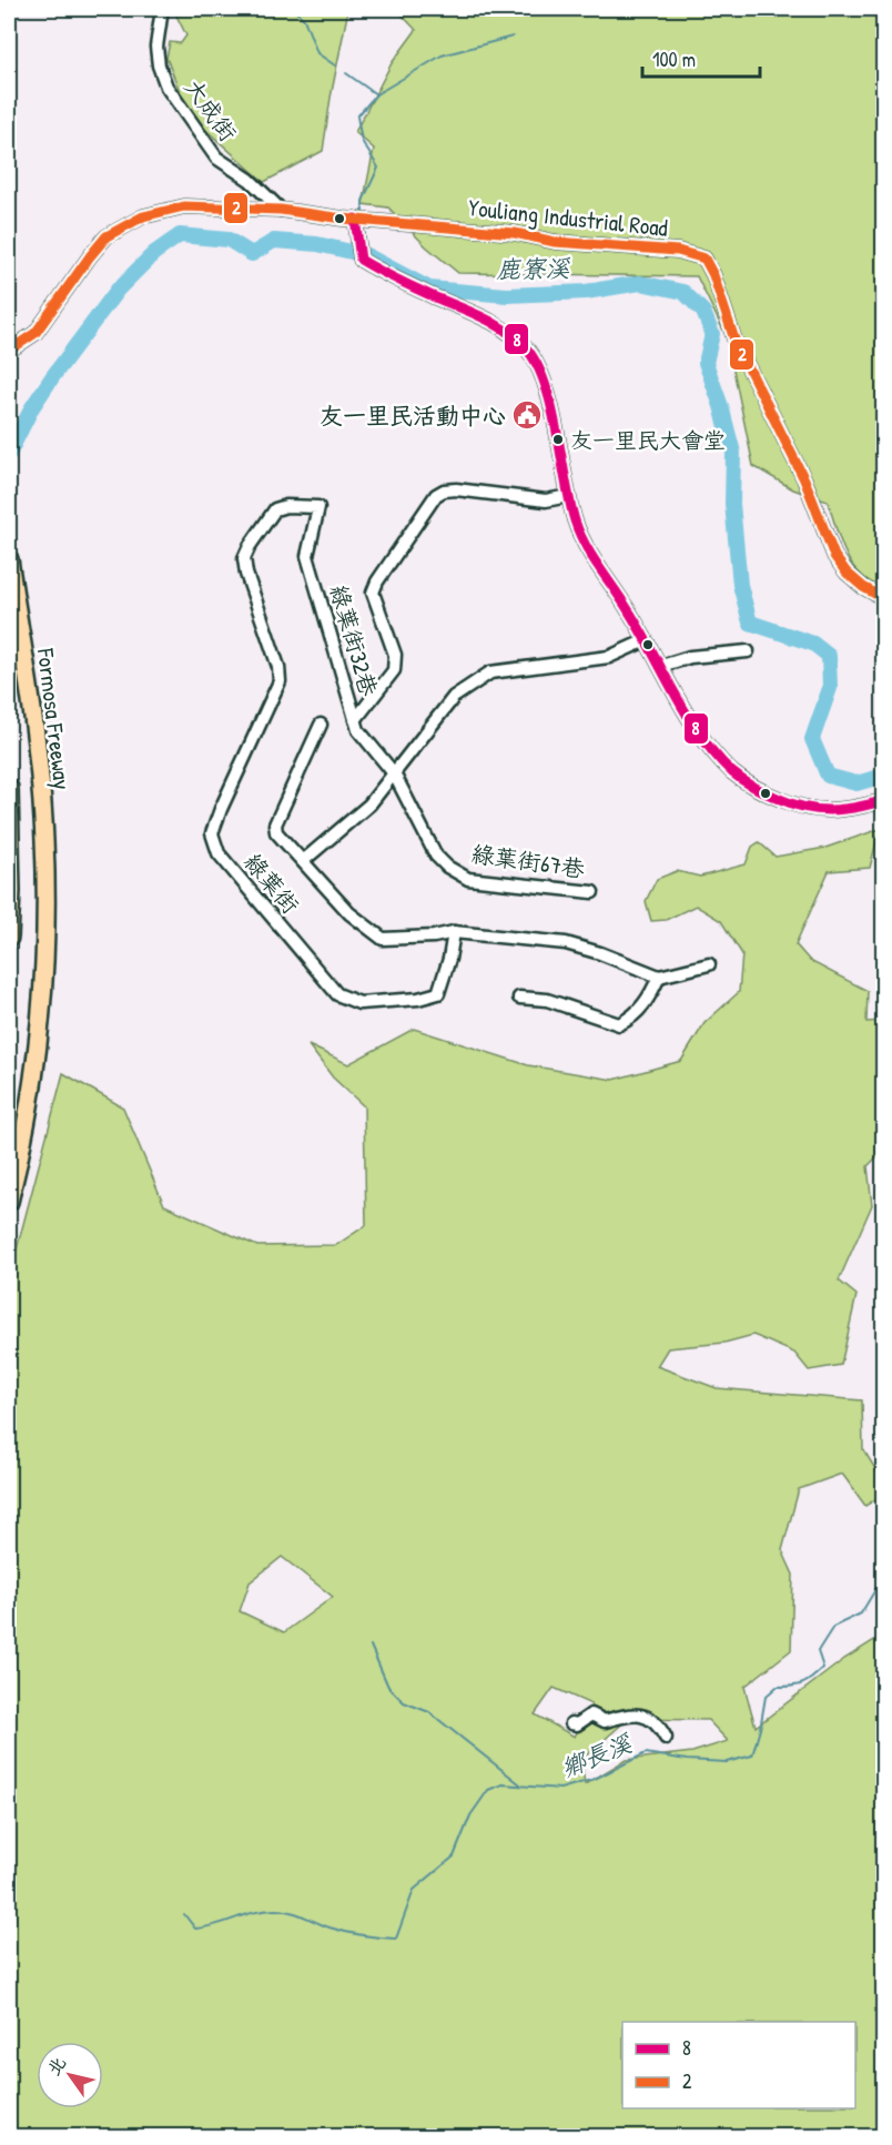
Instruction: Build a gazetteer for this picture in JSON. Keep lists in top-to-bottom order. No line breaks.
{"streets":{"highway":["Formosa Freeway"],"street":["大成街","Youliang Industrial Road","綠葉街32巷","綠葉街67巷","綠葉街"]},"crossings":[["綠葉街32巷","綠葉街67巷"],["綠葉街32巷","綠葉街"],["綠葉街67巷","綠葉街"]],"water":["鹿寮溪","鄉長溪"],"places":{"public building":["友一里民活動中心"],"other":["友一里民大會堂"]},"lines":["transit line 2","transit line 8"],"legend":["8","2"],"scale_bar":"100 m","north":"top left"}
